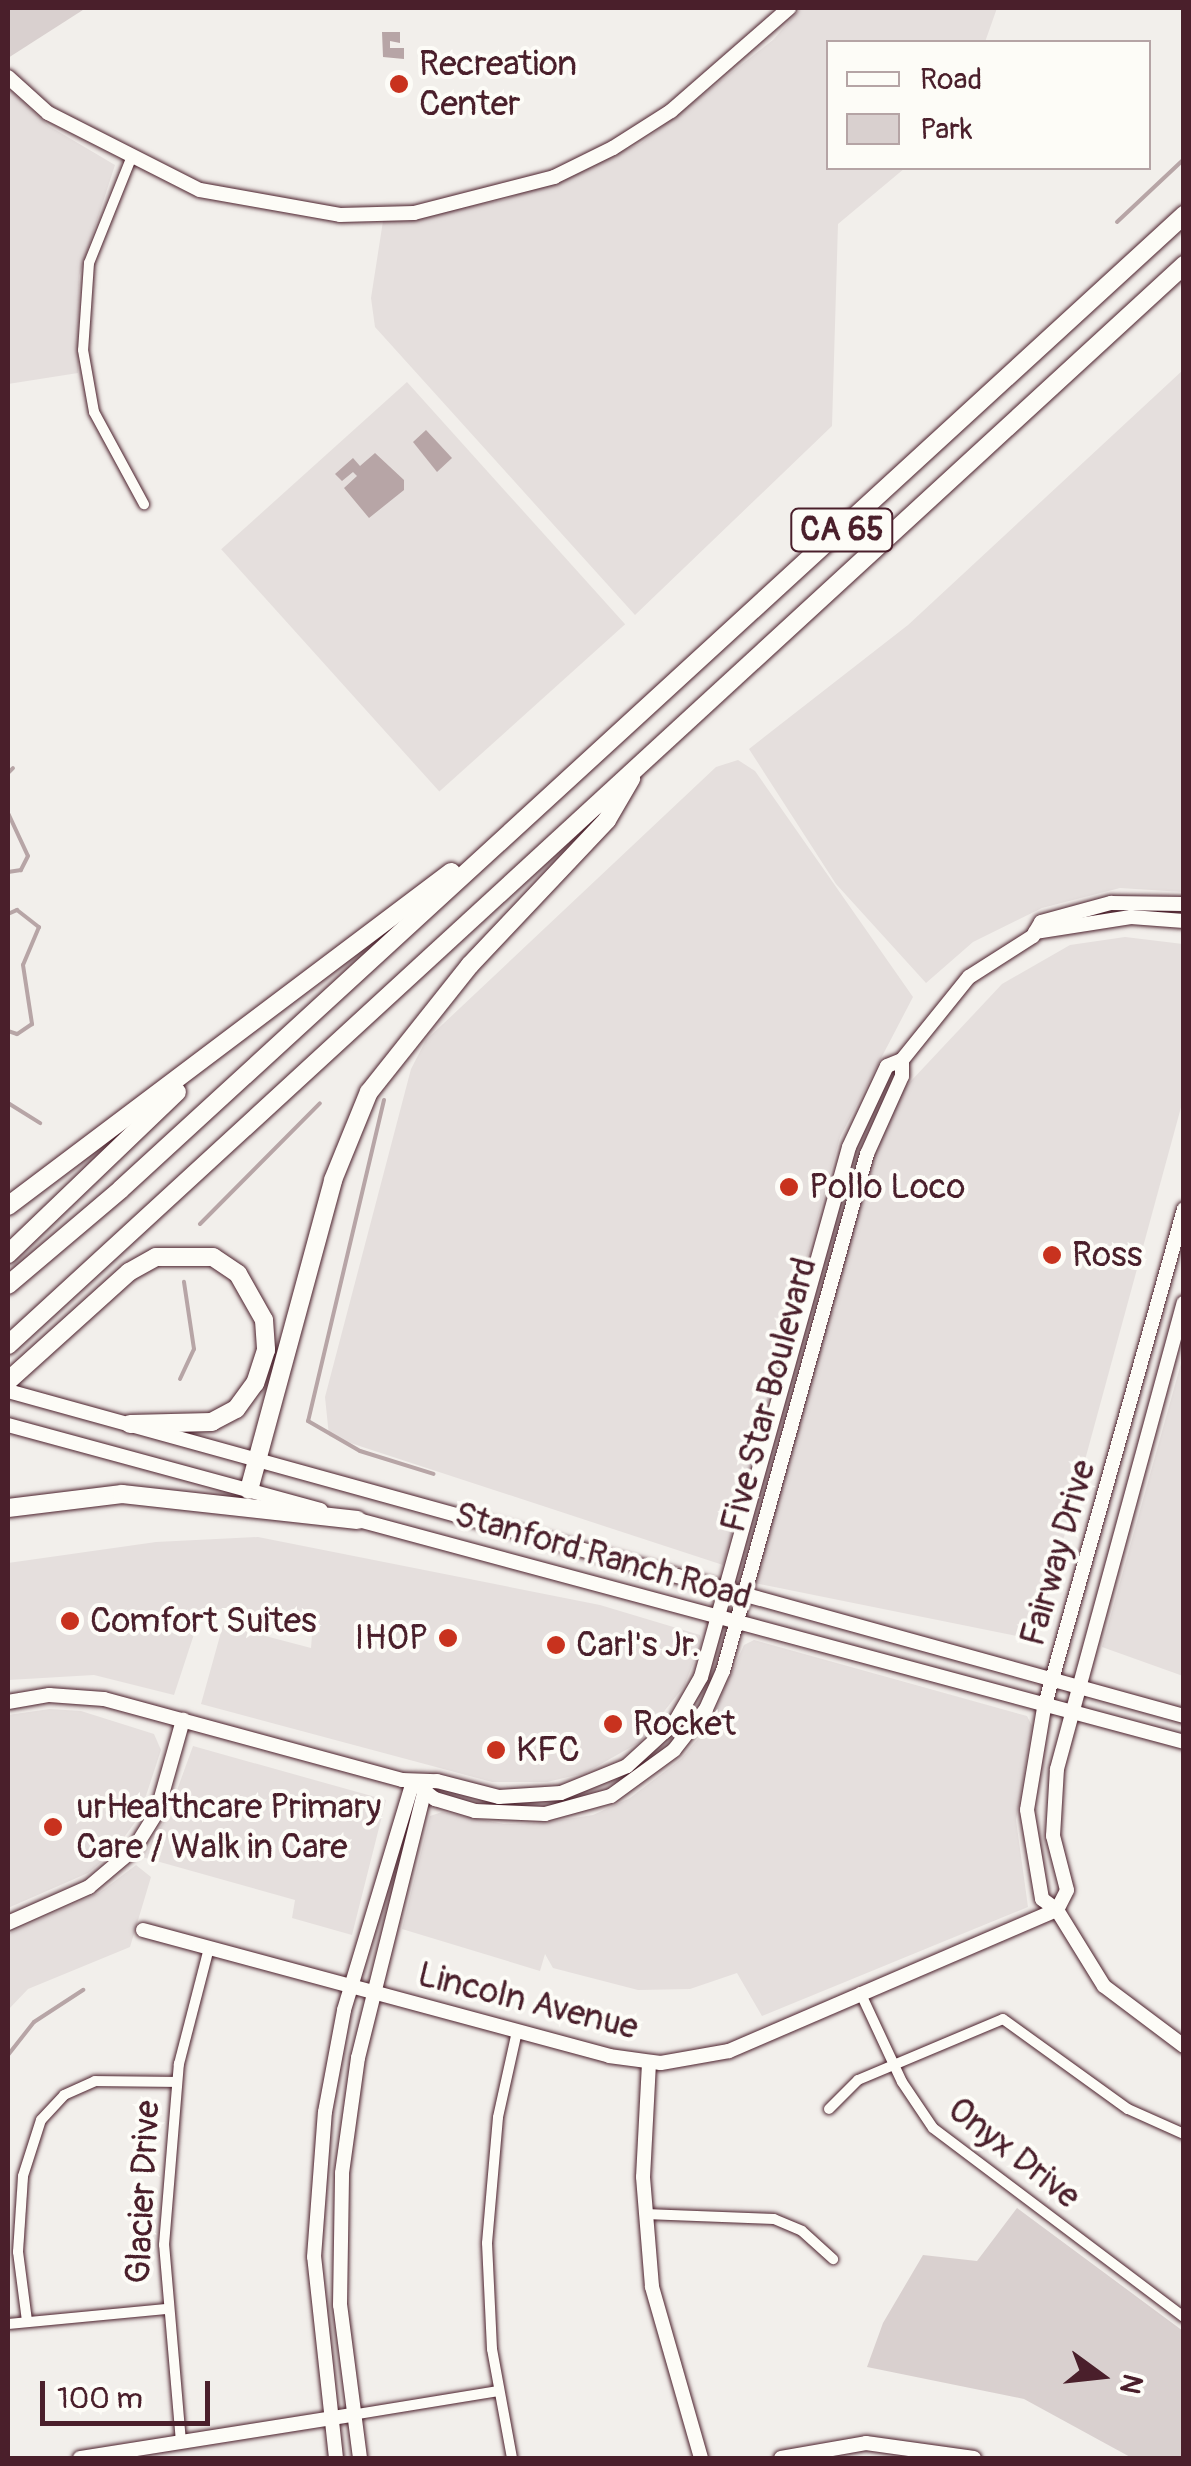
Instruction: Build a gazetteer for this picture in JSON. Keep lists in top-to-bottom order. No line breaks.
{"streets":{"highway":["CA 65"],"street":["Five Star Boulevard","Fairway Drive","Stanford Ranch Road","Lincoln Avenue","Onyx Drive","Glacier Drive"]},"crossings":[["Five Star Boulevard","Stanford Ranch Road"],["Fairway Drive","Stanford Ranch Road"],["Fairway Drive","Lincoln Avenue"],["Lincoln Avenue","Onyx Drive"],["Lincoln Avenue","Glacier Drive"]],"places":["Recreation Center","Pollo Loco","Ross","Comfort Suites","IHOP","Carl's Jr.","Rocket","KFC","urHealthcare Primary Care / Walk in Care"],"legend":["Road","Park"],"scale_bar":"100 m","north":"right"}
